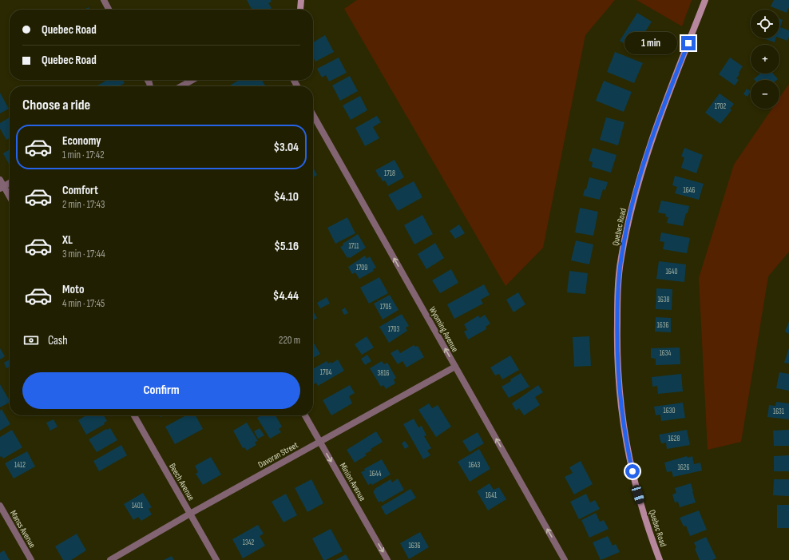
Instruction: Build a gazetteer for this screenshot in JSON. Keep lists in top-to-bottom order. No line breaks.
{"streets":{"street":["Quebec Road","Wyoming Avenue","Davoran Street","Beech Avenue","Minion Avenue","Manss Avenue"]},"crossings":[["Wyoming Avenue","Davoran Street"],["Davoran Street","Beech Avenue"],["Davoran Street","Minion Avenue"]],"one_way":["Wyoming Avenue","Minion Avenue"],"house_numbers":["1702","1718","1646","1711","1709","1640","1638","1705","1636","1703","1634","1704","3816","1630","1631","1628","1412","1643","1626","1644","1641","1401","1342","1636"],"page":{"map_buttons":["+","−"],"banner":["Quebec Road","Quebec Road"],"bubble":"1 min","heading":"Choose a ride","list":[{"name":"Economy","note":"1 min · 17:42","value":"$3.04"},{"name":"Comfort","note":"2 min · 17:43","value":"$4.10"},{"name":"XL","note":"3 min · 17:44","value":"$5.16"},{"name":"Moto","note":"4 min · 17:45","value":"$4.44"}],"pay":["Cash","220 m"],"buttons":"Confirm"}}
